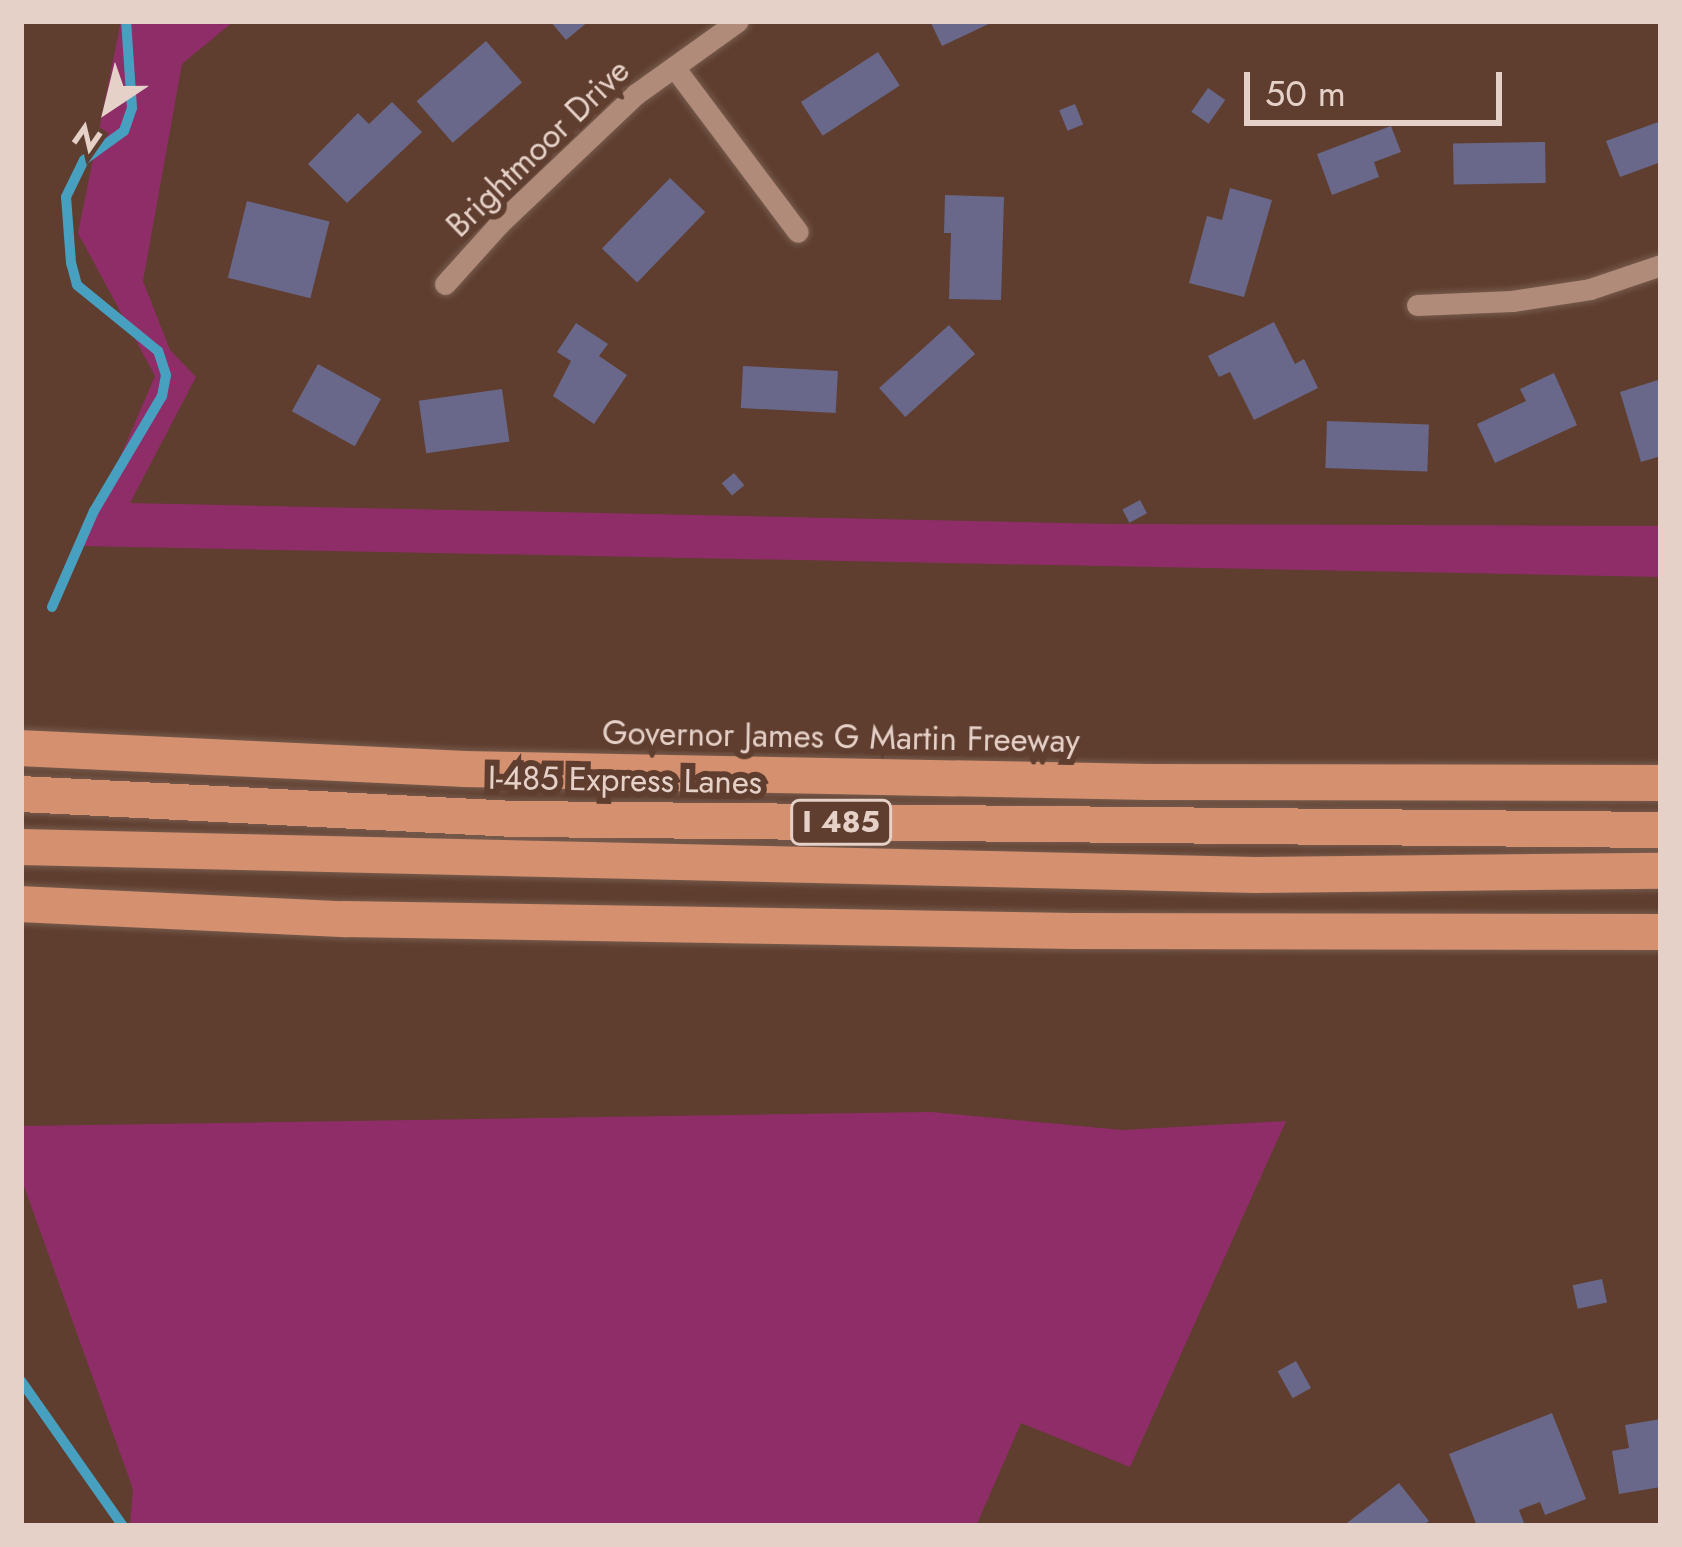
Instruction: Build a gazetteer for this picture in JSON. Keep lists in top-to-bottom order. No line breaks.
{"streets":{"highway":["Governor James G Martin Freeway","I-485 Express Lanes","I 485"],"street":["Brightmoor Drive"]},"scale_bar":"50 m","north":"bottom left"}
